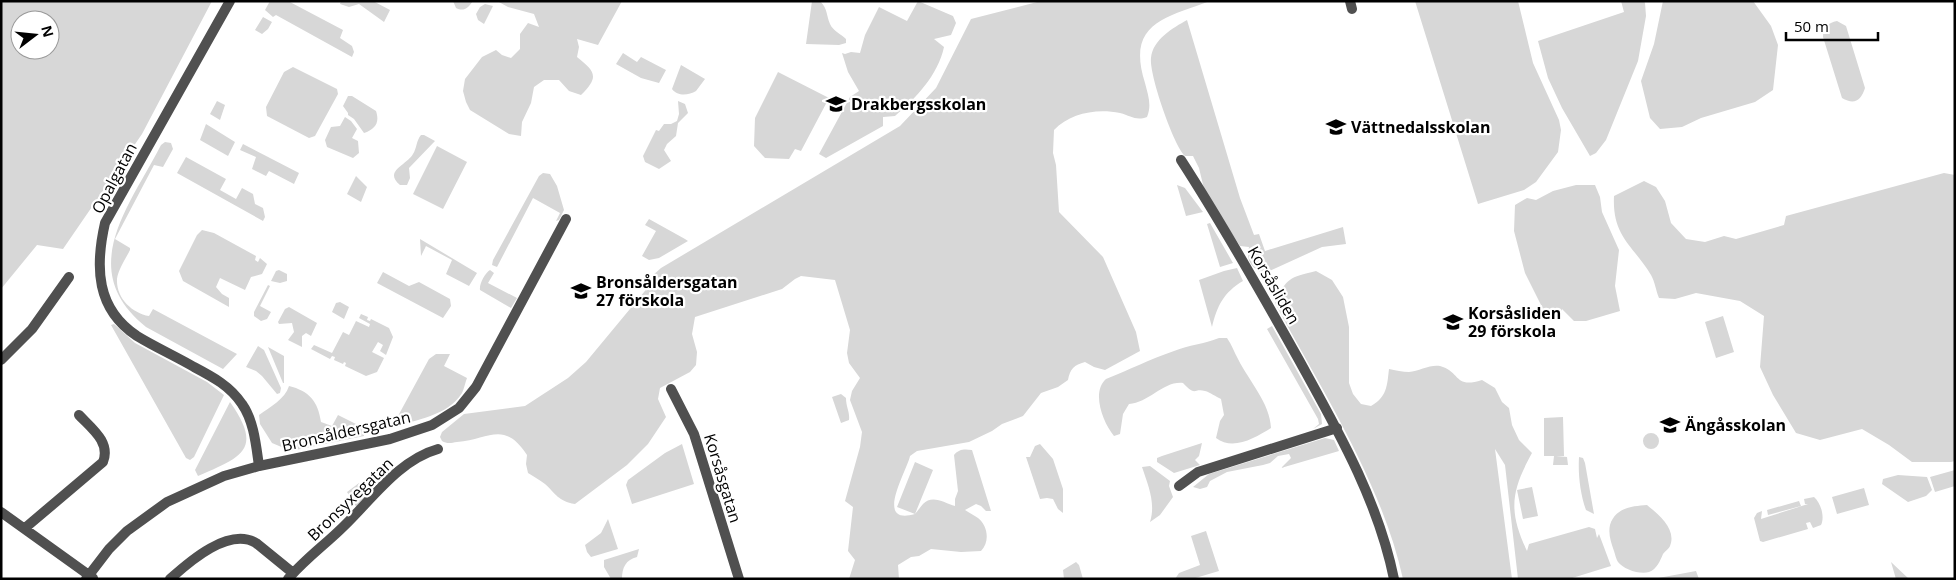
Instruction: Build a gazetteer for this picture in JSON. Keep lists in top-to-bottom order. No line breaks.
{"streets":{"street":["Opalgatan","Korsåsliden","Bronsåldersgatan","Korsåsgatan","Bronsyxegatan"]},"crossings":[["Opalgatan","Bronsåldersgatan"]],"places":{"school or university":["Drakbergsskolan","Vättnedalsskolan","Bronsåldersgatan 27 förskola","Korsåsliden 29 förskola","Ängåsskolan"]},"scale_bar":"50 m","north":"right"}
